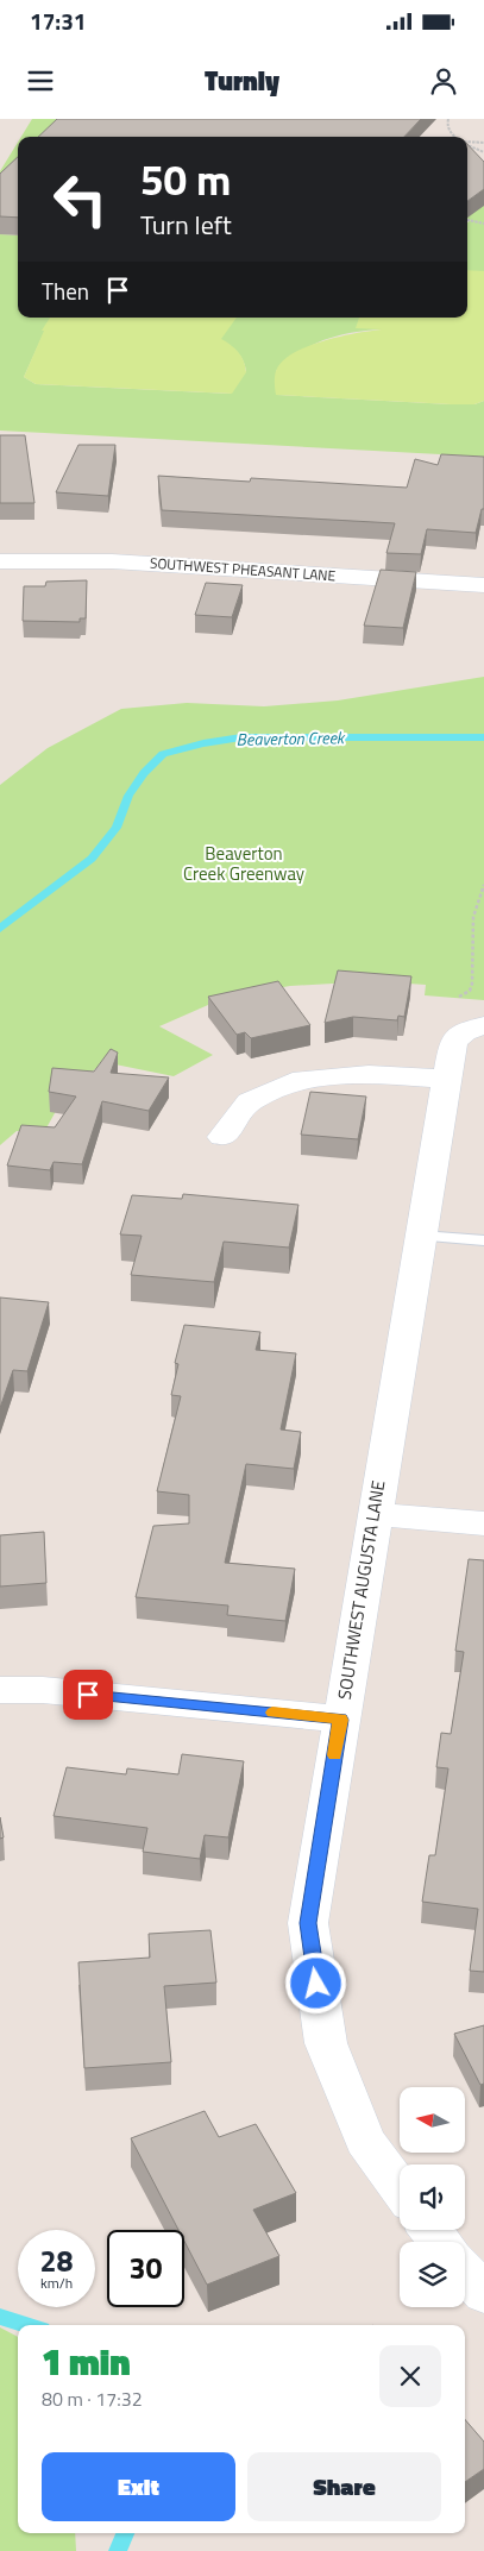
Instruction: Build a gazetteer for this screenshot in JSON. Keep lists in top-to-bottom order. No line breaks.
{"streets":{"street":["SOUTHWEST PHEASANT LANE","SOUTHWEST AUGUSTA LANE"]},"water":["Beaverton Creek"],"parks":["Beaverton Creek Greenway"],"north":"left","page":{"status":"17:31","header":"Turnly","turn":["50 m","Turn left"],"then":"Then","speed":"28 km/h","limit":"30","heading":["1 min","80 m · 17:32"],"buttons":["Exit","Share"]}}
